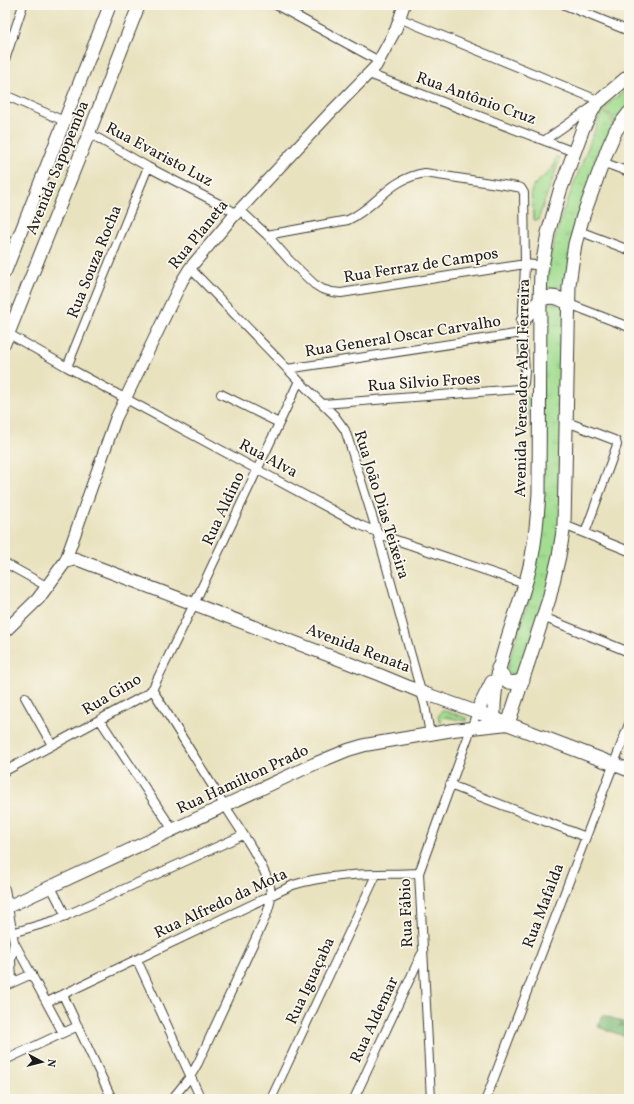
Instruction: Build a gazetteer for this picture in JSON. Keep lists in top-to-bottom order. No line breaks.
{"streets":{"main road":["Avenida Sapopemba","Rua Planeta","Avenida Vereador Abel Ferreira","Avenida Renata","Rua Hamilton Prado"],"street":["Rua Antônio Cruz","Rua Evaristo Luz","Rua Souza Rocha","Rua Ferraz de Campos","Rua General Oscar Carvalho","Rua Silvio Froes","Rua Alva","Rua João Dias Teixeira","Rua Aldino","Rua Gino","Rua Alfredo da Mota","Rua Mafalda","Rua Fábio","Rua Iguaçaba","Rua Aldemar"]},"crossings":[["Rua Antônio Cruz","Rua Planeta"],["Rua Antônio Cruz","Avenida Vereador Abel Ferreira"],["Rua Evaristo Luz","Avenida Sapopemba"],["Rua Evaristo Luz","Rua Planeta"],["Rua Evaristo Luz","Rua Souza Rocha"],["Rua Evaristo Luz","Rua Ferraz de Campos"],["Avenida Sapopemba","Rua Alva"],["Rua Planeta","Rua Ferraz de Campos"],["Rua Planeta","Rua Alva"],["Rua Planeta","Rua João Dias Teixeira"],["Rua Planeta","Avenida Renata"],["Rua Souza Rocha","Rua Alva"],["Rua Ferraz de Campos","Avenida Vereador Abel Ferreira"],["Rua General Oscar Carvalho","Rua Silvio Froes"],["Rua General Oscar Carvalho","Rua João Dias Teixeira"],["Rua Silvio Froes","Rua João Dias Teixeira"],["Avenida Vereador Abel Ferreira","Rua Alva"],["Avenida Vereador Abel Ferreira","Avenida Renata"],["Rua Alva","Rua João Dias Teixeira"],["Rua Alva","Rua Aldino"],["Rua João Dias Teixeira","Rua Aldino"],["Rua João Dias Teixeira","Avenida Renata"],["Rua João Dias Teixeira","Rua Hamilton Prado"],["Rua Aldino","Avenida Renata"],["Rua Aldino","Rua Gino"],["Avenida Renata","Rua Gino"],["Avenida Renata","Rua Hamilton Prado"],["Avenida Renata","Rua Mafalda"],["Avenida Renata","Rua Fábio"],["Rua Hamilton Prado","Rua Fábio"],["Rua Alfredo da Mota","Rua Fábio"],["Rua Alfredo da Mota","Rua Iguaçaba"],["Rua Fábio","Rua Aldemar"]],"north":"right"}
